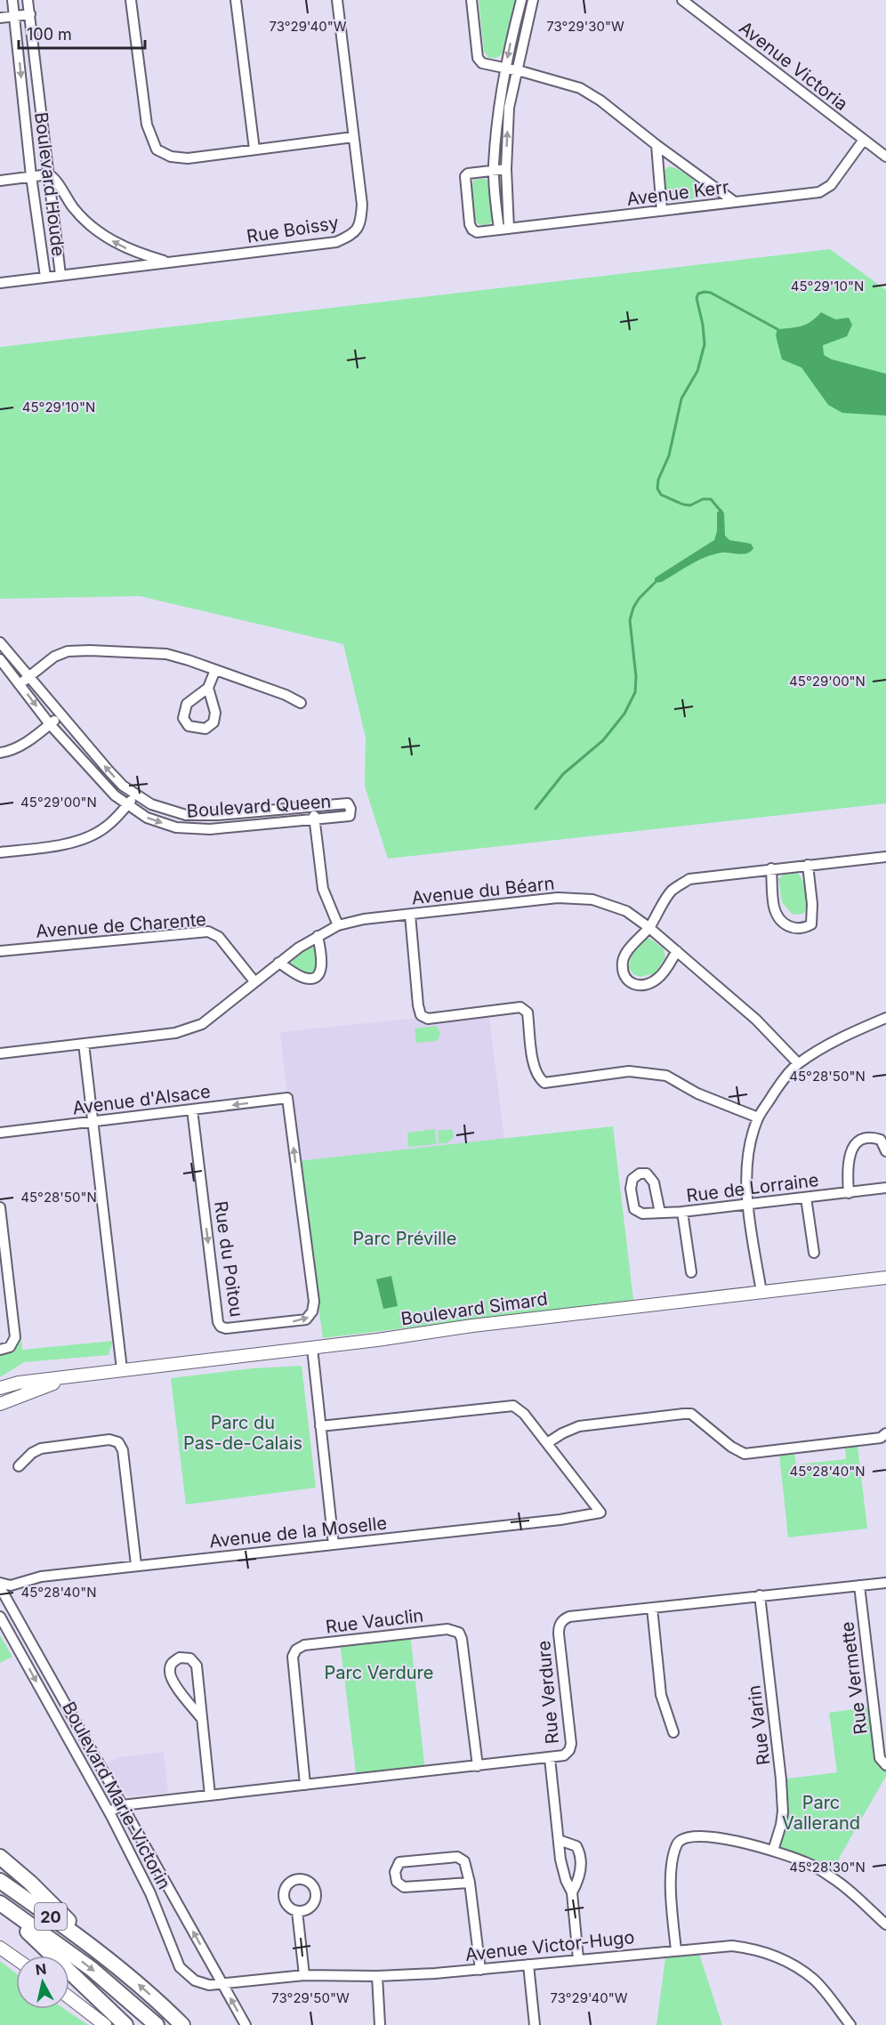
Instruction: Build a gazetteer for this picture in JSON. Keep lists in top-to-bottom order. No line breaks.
{"streets":{"highway":["20"],"main road":["Boulevard Simard"],"street":["Avenue Victoria","Boulevard Houde","Avenue Kerr","Rue Boissy","Boulevard Queen","Avenue du Béarn","Avenue de Charente","Avenue d'Alsace","Rue de Lorraine","Rue du Poitou","Avenue de la Moselle","Rue Vauclin","Rue Vermette","Rue Verdure","Rue Varin","Boulevard Marie-Victorin","Avenue Victor-Hugo"]},"crossings":[["Avenue Victoria","Avenue Kerr"],["Boulevard Houde","Rue Boissy"],["Avenue du Béarn","Avenue de Charente"],["Avenue d'Alsace","Rue du Poitou"],["Rue Vauclin","Rue Verdure"],["Rue Vermette","Rue Verdure"],["Rue Verdure","Rue Varin"],["Rue Verdure","Boulevard Marie-Victorin"],["Boulevard Marie-Victorin","Avenue Victor-Hugo"]],"parks":["Parc Préville","Parc du Pas-de-Calais","Parc Verdure","Parc Vallerand"],"scale_bar":"100 m","north":"top","coordinates":["73°29'40\"W","73°29'30\"W","45°29'10\"N","45°29'00\"N","45°28'50\"N","45°28'40\"N","45°28'30\"N","73°29'50\"W"]}
